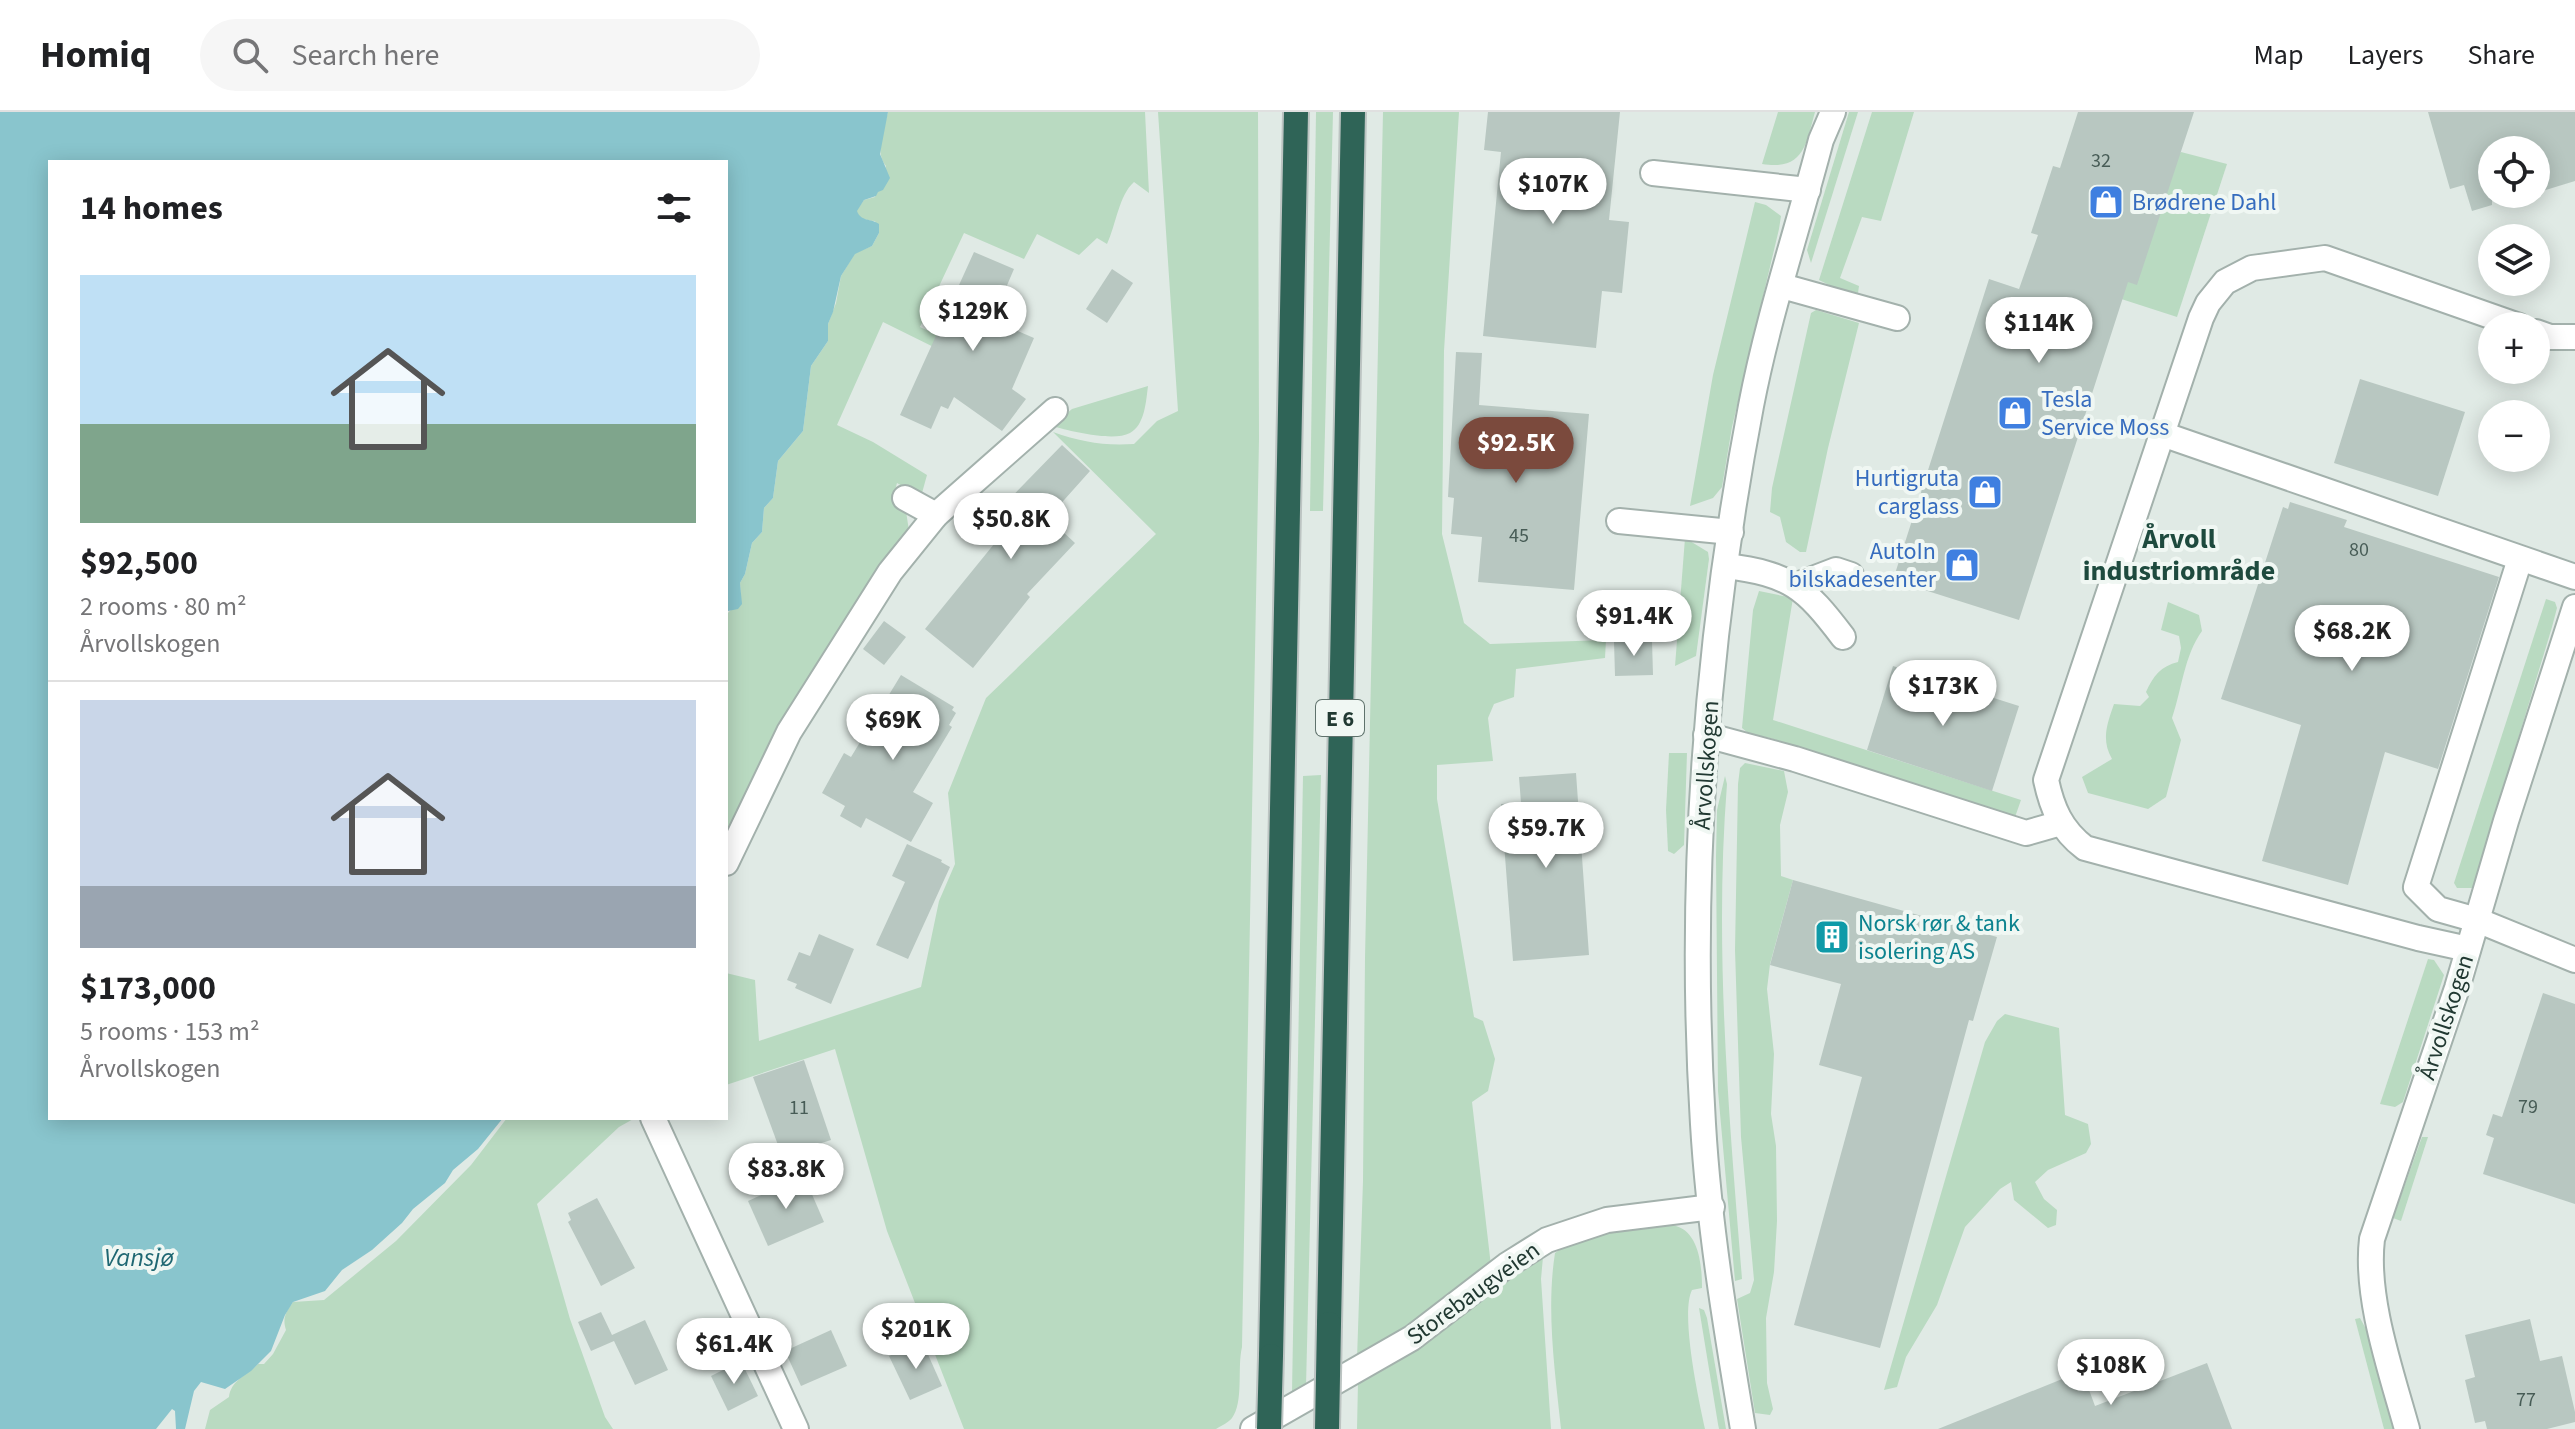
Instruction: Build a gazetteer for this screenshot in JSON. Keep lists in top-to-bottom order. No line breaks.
{"streets":{"highway":["E 6"],"street":["Årvollskogen","Storebaugveien"]},"crossings":[["Årvollskogen","Storebaugveien"]],"districts":["Årvoll industriområde"],"water":["Vansjø"],"places":{"shop":["Brødrene Dahl","Tesla Service Moss","Hurtigruta carglass","AutoIn bilskadesenter"],"building":["Norsk rør & tank isolering AS"]},"house_numbers":["32","45","80","79","11","77"],"page":{"header":"Homiq","search":"Search here","nav":["Map","Layers","Share"],"map_buttons":["+","−"],"price":["$107K","$129K","$114K","$92.5K","$50.8K","$91.4K","$68.2K","$173K","$69K","$59.7K","$83.8K","$201K","$61.4K","$108K"],"heading":"14 homes","list":[{"name":"$92,500","note":"2 rooms · 80 m² · Årvollskogen"},{"name":"$173,000","note":"5 rooms · 153 m² · Årvollskogen"}]}}
